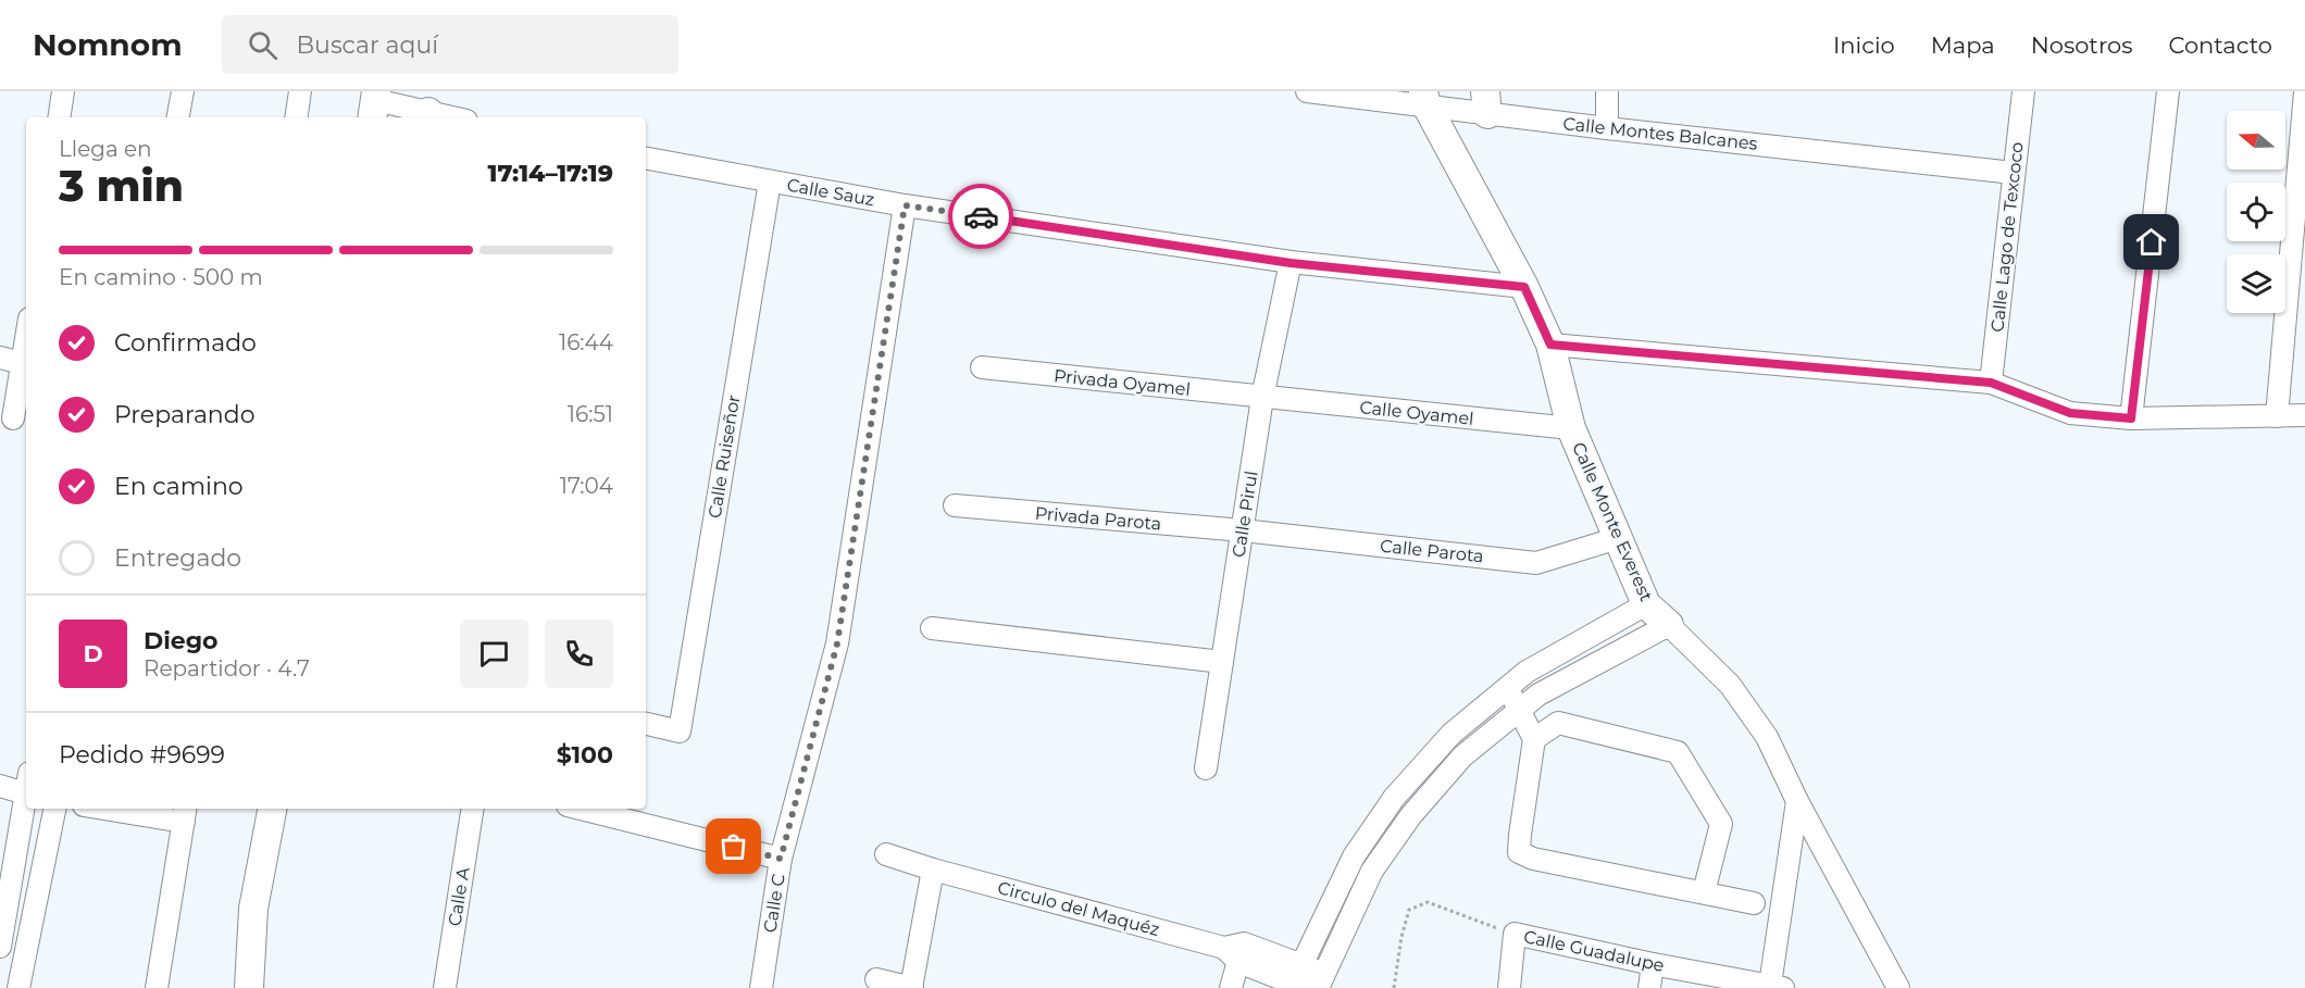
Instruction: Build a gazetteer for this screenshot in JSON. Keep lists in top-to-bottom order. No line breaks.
{"streets":{"main road":["Calle Monte Everest"],"street":["Calle Montes Balcanes","Calle Sauz","Calle Lago de Texcoco","Privada Oyamel","Calle Oyamel","Calle Ruiseñor","Calle Pirul","Privada Parota","Calle Parota","Calle A","Calle C","Circulo del Maquéz","Calle Guadalupe"]},"crossings":[["Calle Montes Balcanes","Calle Lago de Texcoco"],["Calle Montes Balcanes","Calle Monte Everest"],["Calle Sauz","Calle Ruiseñor"],["Calle Sauz","Calle Pirul"],["Calle Sauz","Calle Monte Everest"],["Calle Sauz","Calle C"],["Privada Oyamel","Calle Oyamel"],["Privada Oyamel","Calle Pirul"],["Calle Oyamel","Calle Pirul"],["Calle Oyamel","Calle Monte Everest"],["Calle Pirul","Privada Parota"],["Calle Pirul","Calle Parota"],["Privada Parota","Calle Parota"],["Calle Monte Everest","Calle Parota"]],"north":"left","page":{"header":"Nomnom","search":"Buscar aquí","nav":["Inicio","Mapa","Nosotros","Contacto"],"heading":["3 min","Llega en","17:14–17:19"],"panel":["Diego","Repartidor · 4.7","Pedido #9699","$100"],"bar":"En camino · 500 m","list":[["Confirmado","16:44"],["Preparando","16:51"],["En camino","17:04"],"Entregado"],"round":"D"}}
